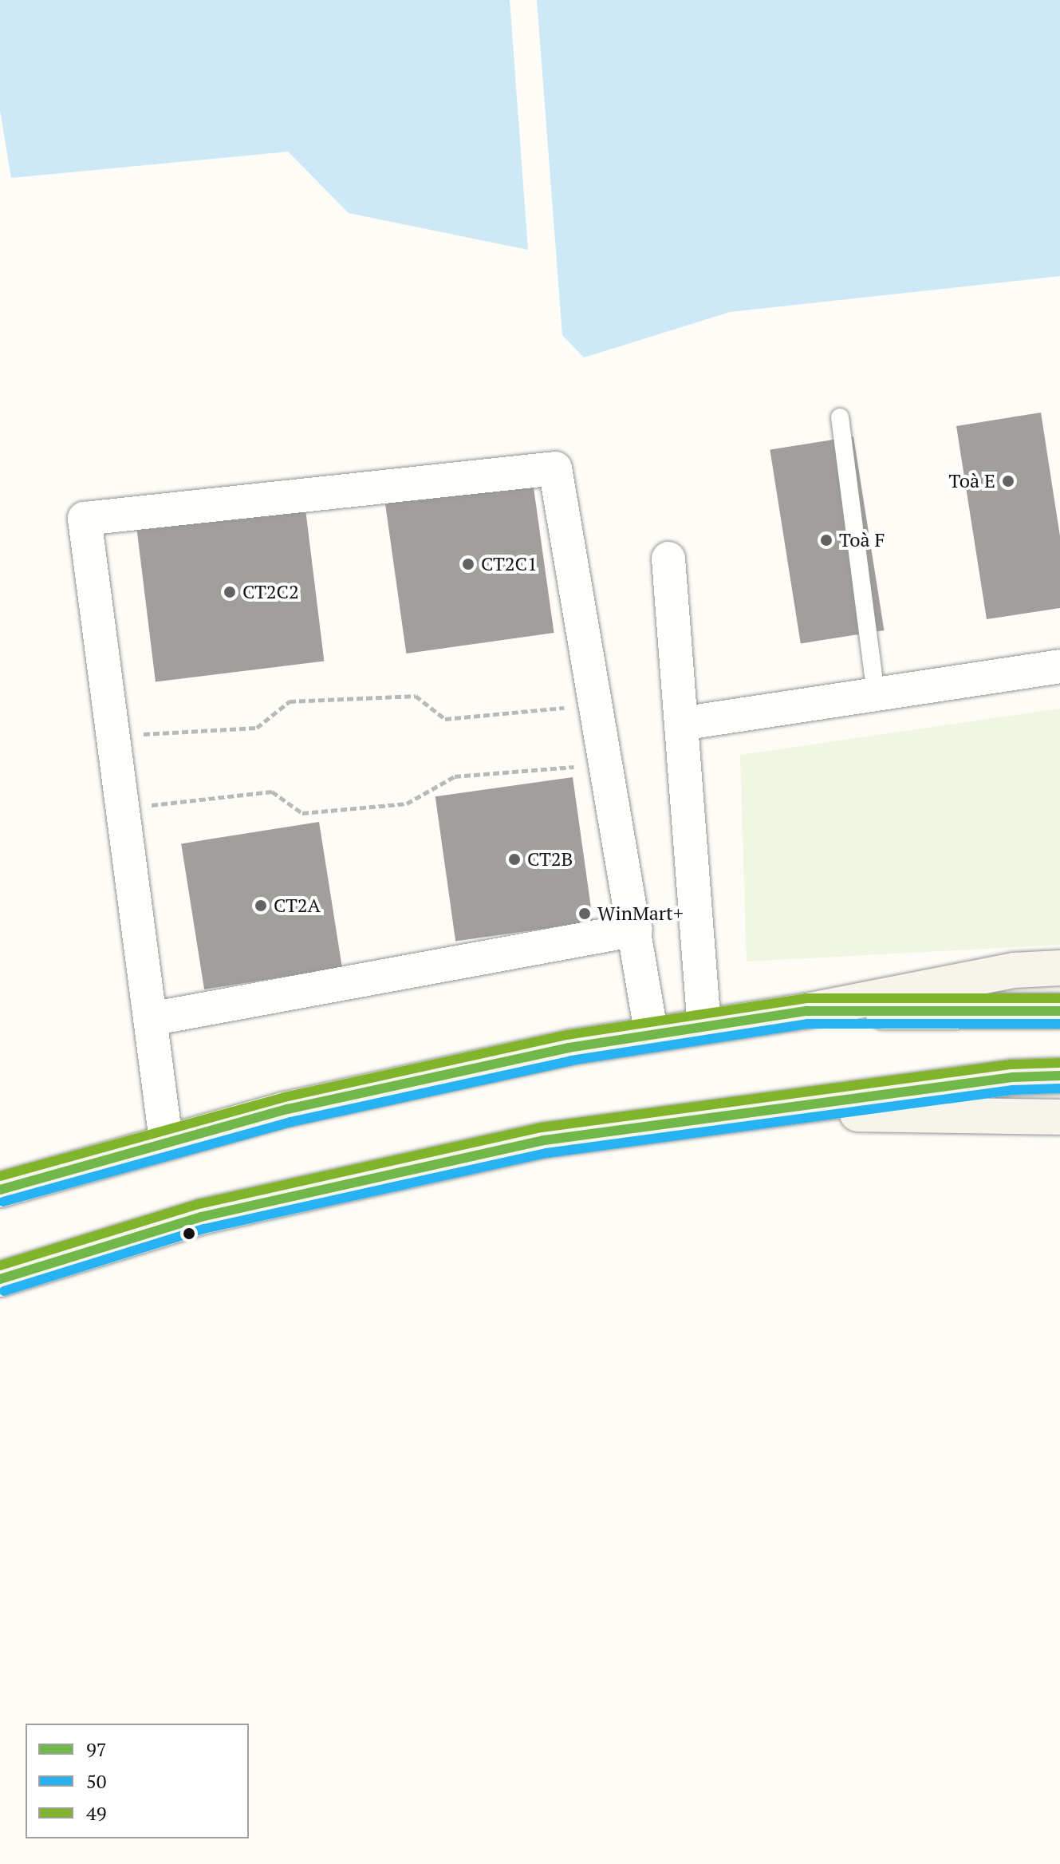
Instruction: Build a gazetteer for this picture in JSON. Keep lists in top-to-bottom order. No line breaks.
{"places":["Toà E","Toà F","CT2C1","CT2C2","CT2B","CT2A","WinMart+"],"lines":["transit line 49","transit line 97","transit line 50"],"legend":["97","50","49"]}
